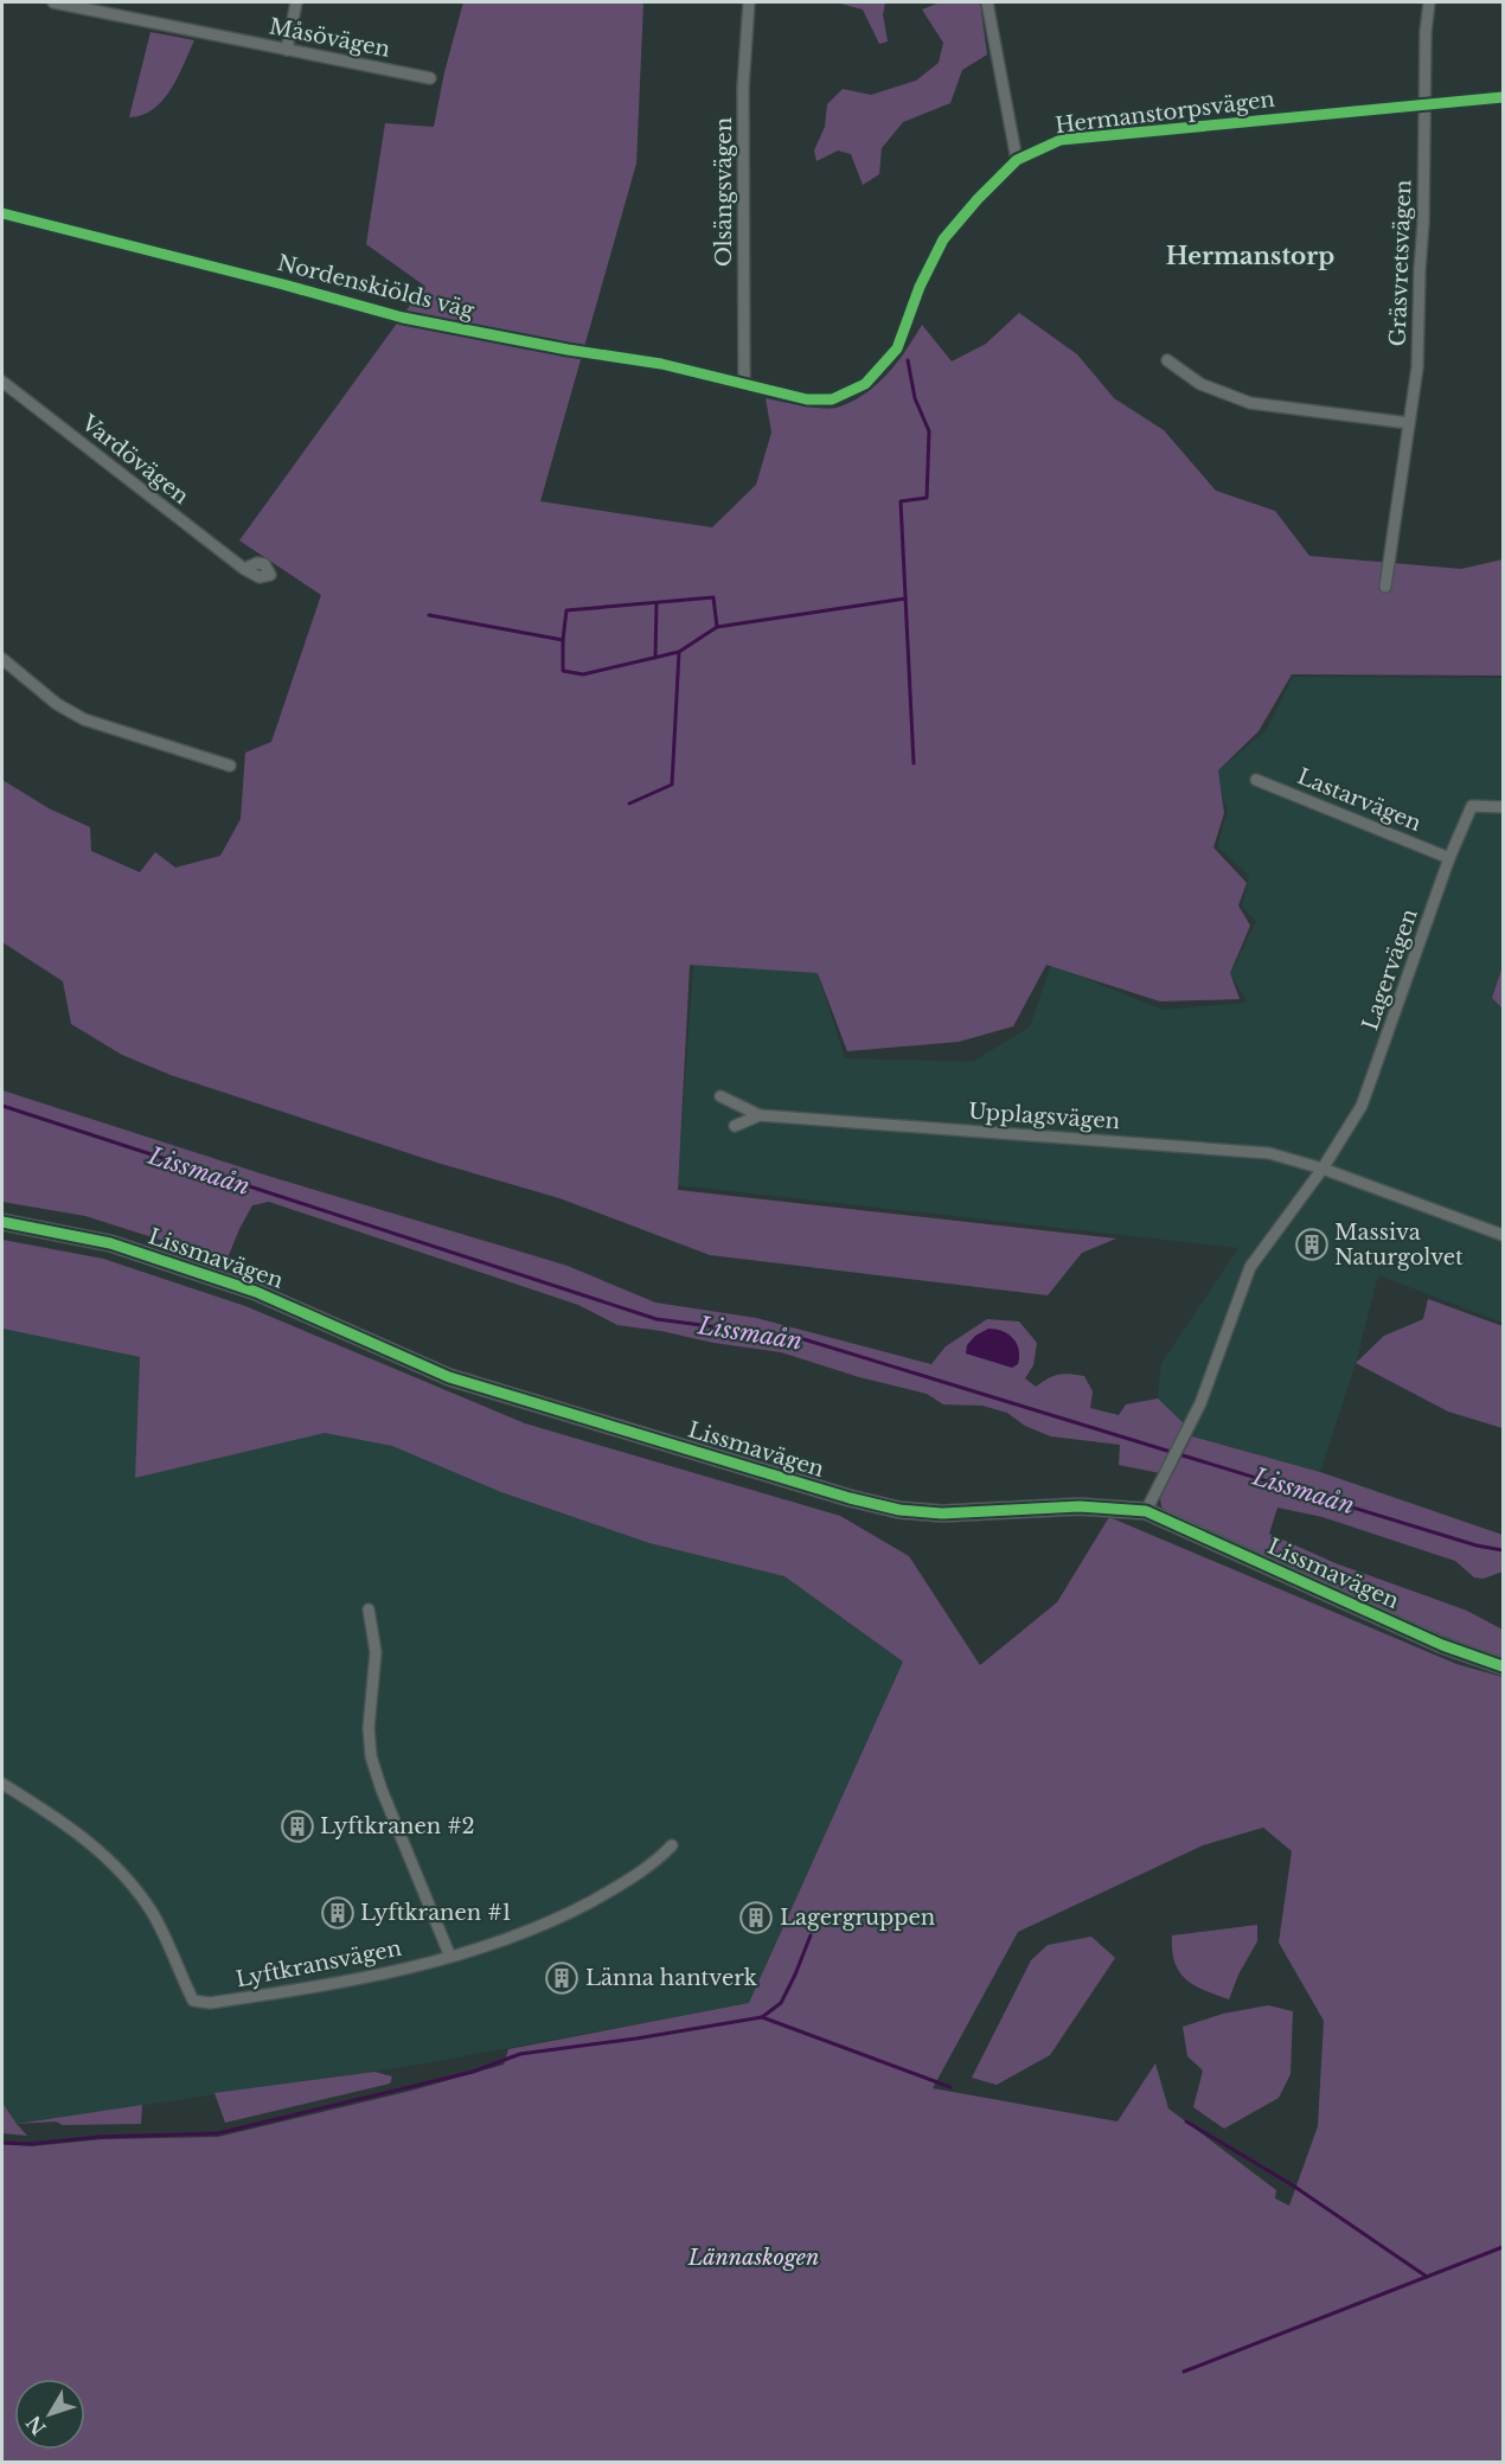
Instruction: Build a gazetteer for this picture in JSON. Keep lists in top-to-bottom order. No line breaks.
{"streets":{"street":["Måsövägen","Hermanstorpsvägen","Olsängsvägen","Gräsvretsvägen","Nordenskiölds väg","Vardövägen","Lastarvägen","Lagervägen","Upplagsvägen","Lissmavägen","Lyftkransvägen"]},"crossings":[["Hermanstorpsvägen","Olsängsvägen"],["Hermanstorpsvägen","Gräsvretsvägen"],["Hermanstorpsvägen","Nordenskiölds väg"],["Olsängsvägen","Nordenskiölds väg"],["Lastarvägen","Lagervägen"],["Lagervägen","Upplagsvägen"],["Lagervägen","Lissmavägen"]],"districts":["Hermanstorp"],"water":["Lissmaån"],"parks":["Lännaskogen"],"places":{"building":["Massiva Naturgolvet","Lyftkranen #2","Lyftkranen #1","Lagergruppen","Länna hantverk"]},"north":"bottom left"}
